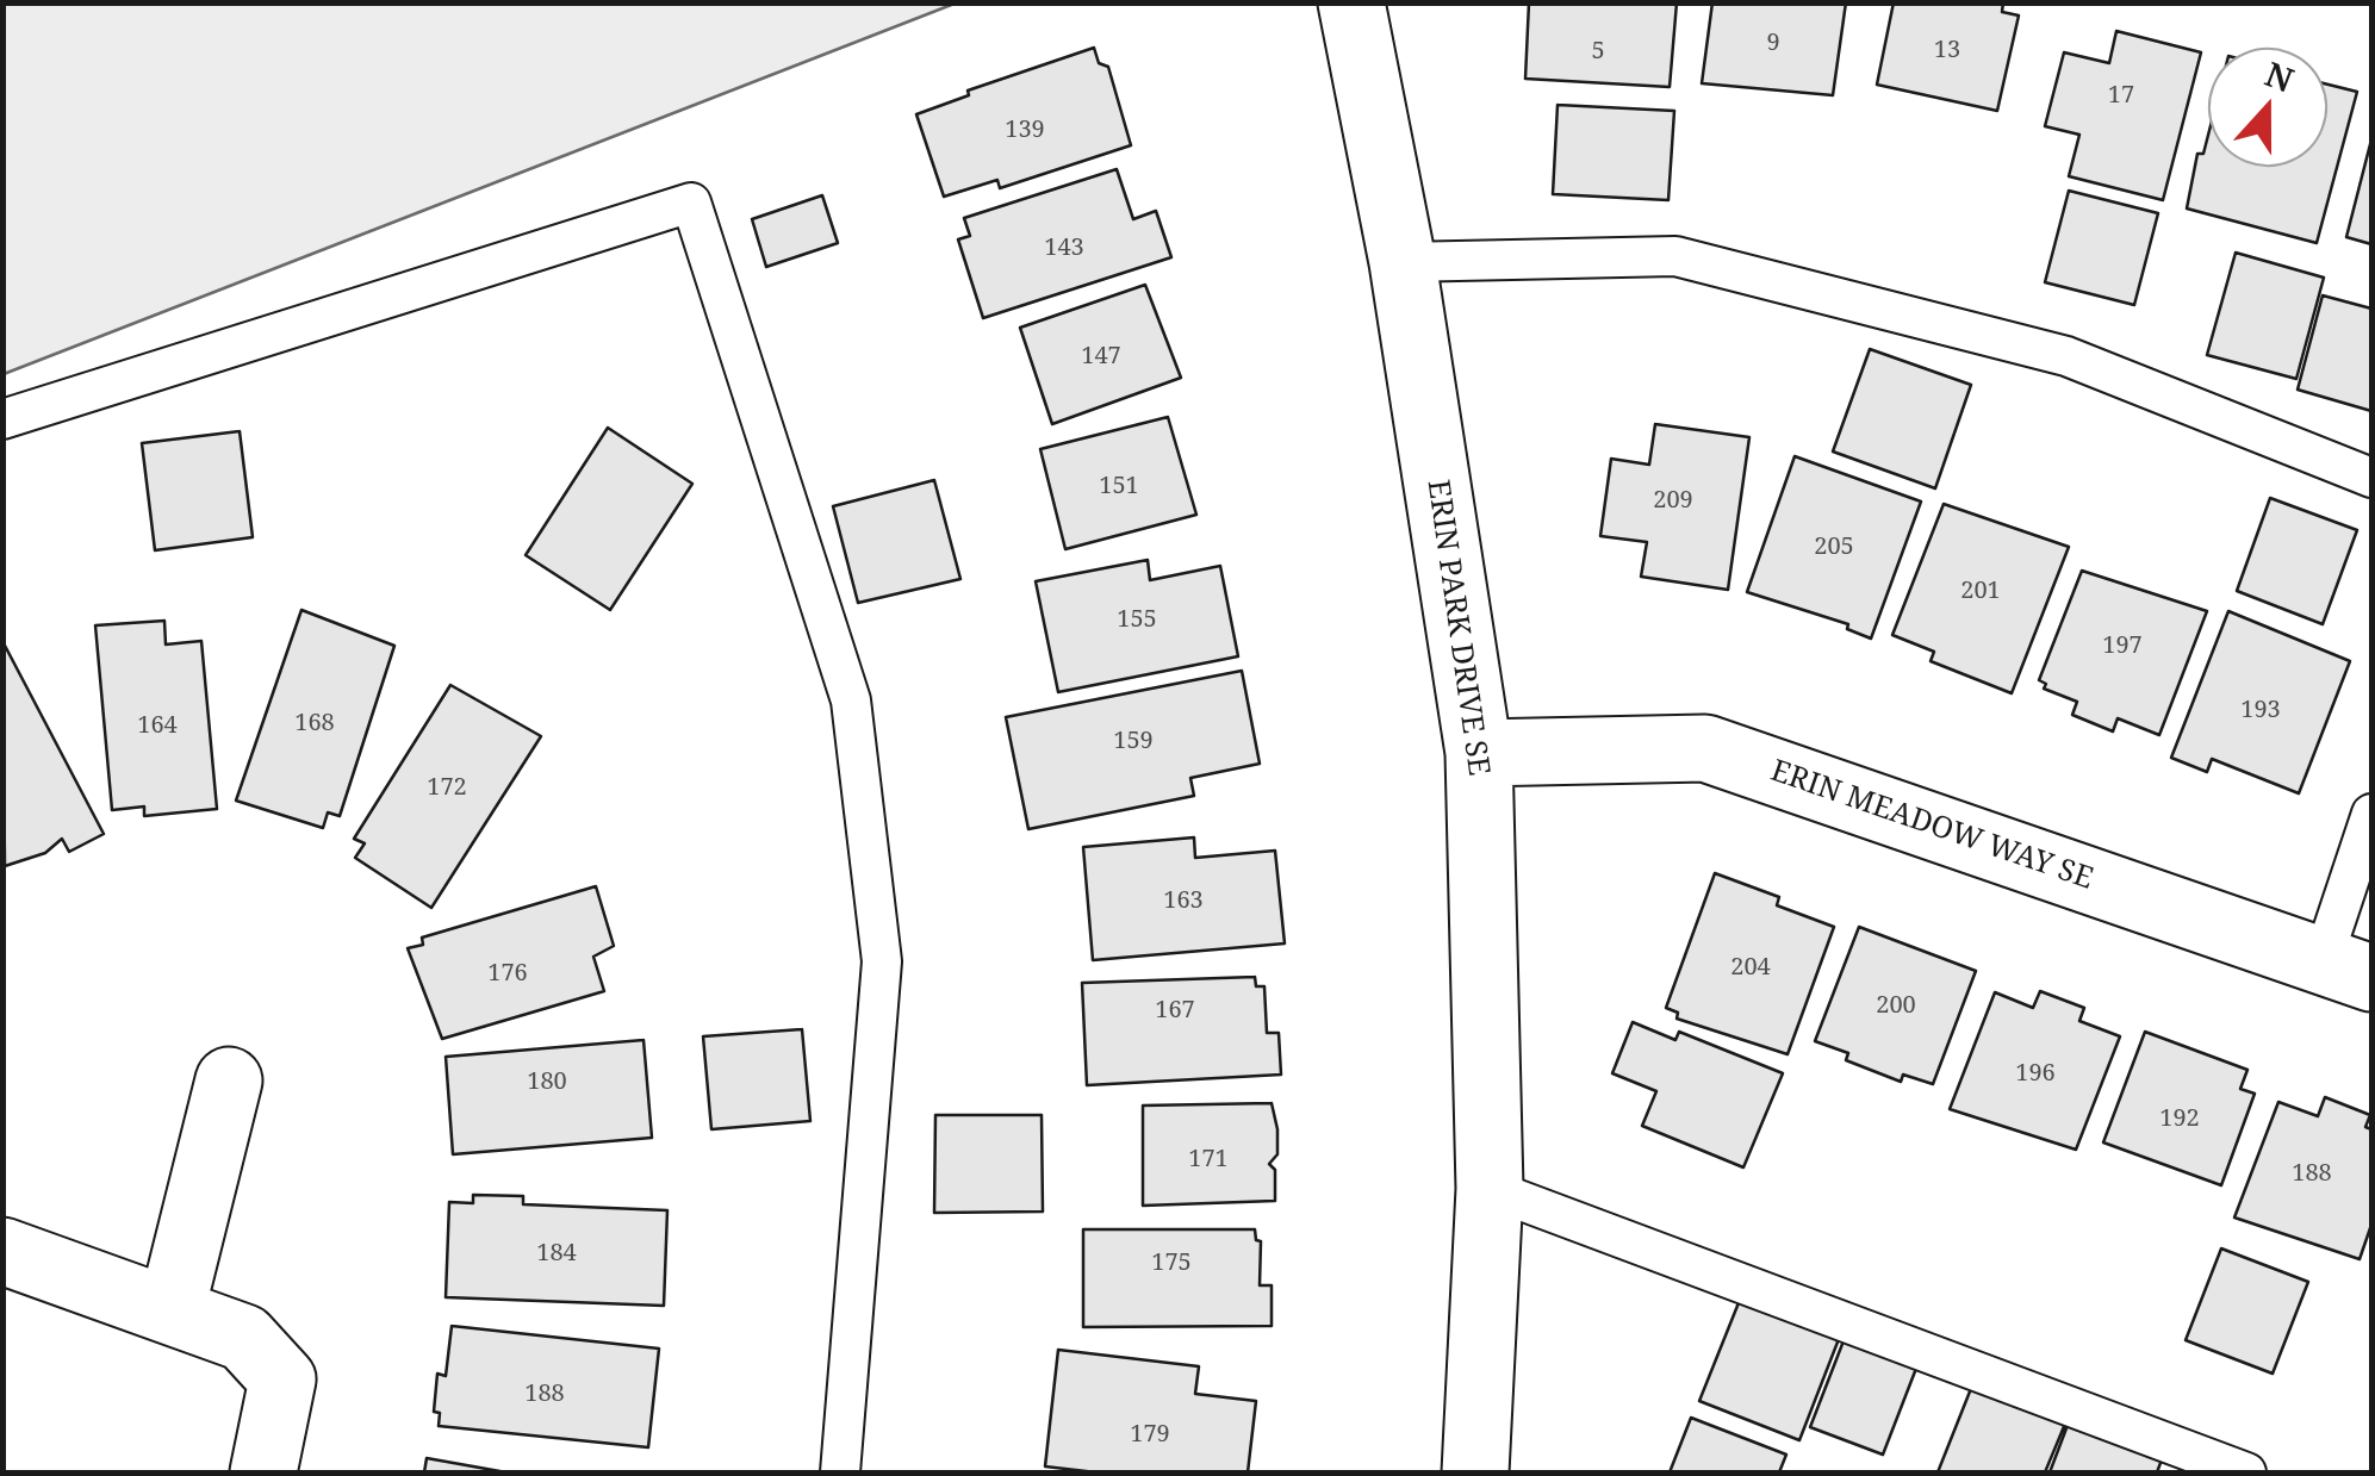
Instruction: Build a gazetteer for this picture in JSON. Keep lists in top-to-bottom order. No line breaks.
{"streets":{"street":["ERIN PARK DRIVE SE","ERIN MEADOW WAY SE"]},"crossings":[["ERIN PARK DRIVE SE","ERIN MEADOW WAY SE"]],"house_numbers":["9","13","5","17","139","143","147","151","209","205","201","155","197","193","168","164","159","172","163","204","176","200","167","196","180","192","171","188","184","175","188","179"],"north":"top"}
